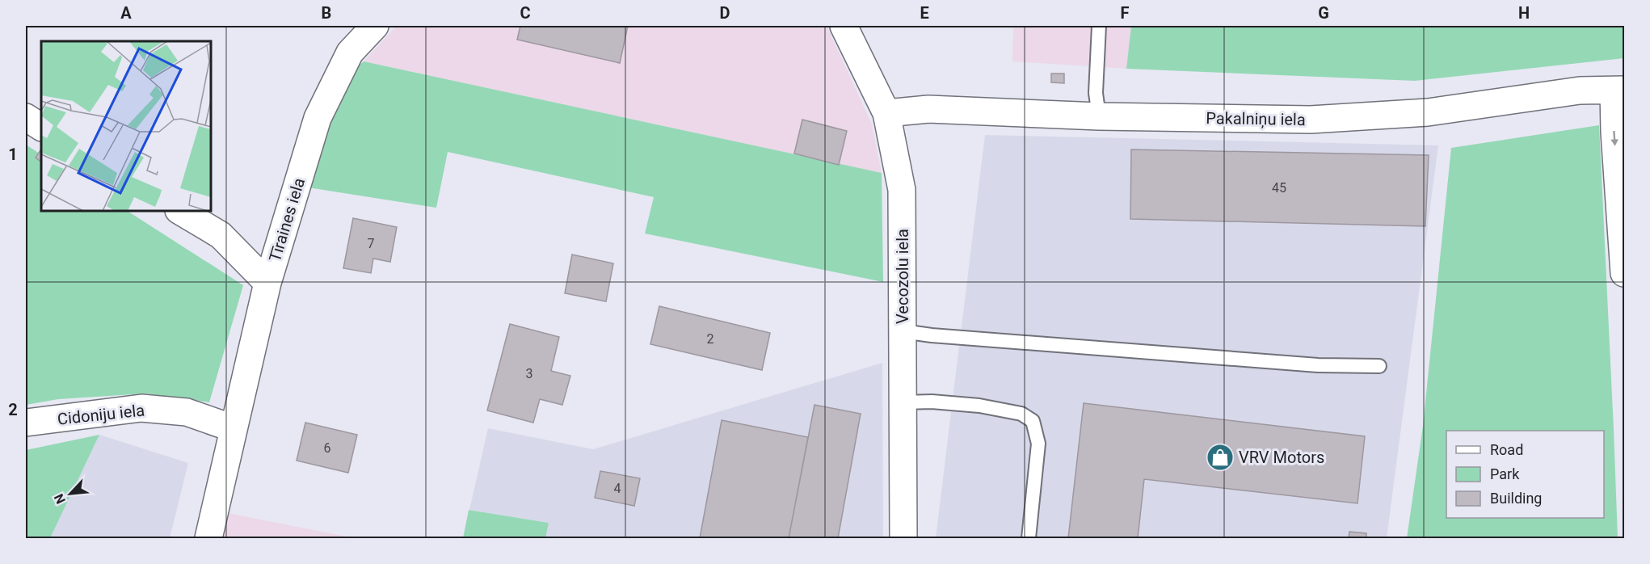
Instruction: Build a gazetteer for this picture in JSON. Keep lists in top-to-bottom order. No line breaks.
{"streets":{"street":["Pakalniņu iela","Tīraines iela","Vecozolu iela","Cidoniju iela"]},"crossings":[["Pakalniņu iela","Vecozolu iela"],["Tīraines iela","Cidoniju iela"]],"places":{"shop":["VRV Motors"]},"house_numbers":["45","7","2","3","6","4"],"legend":["Road","Park","Building"],"north":"bottom left","grid":{"columns":["A","B","C","D","E","F","G","H"],"rows":["1","2"]}}
